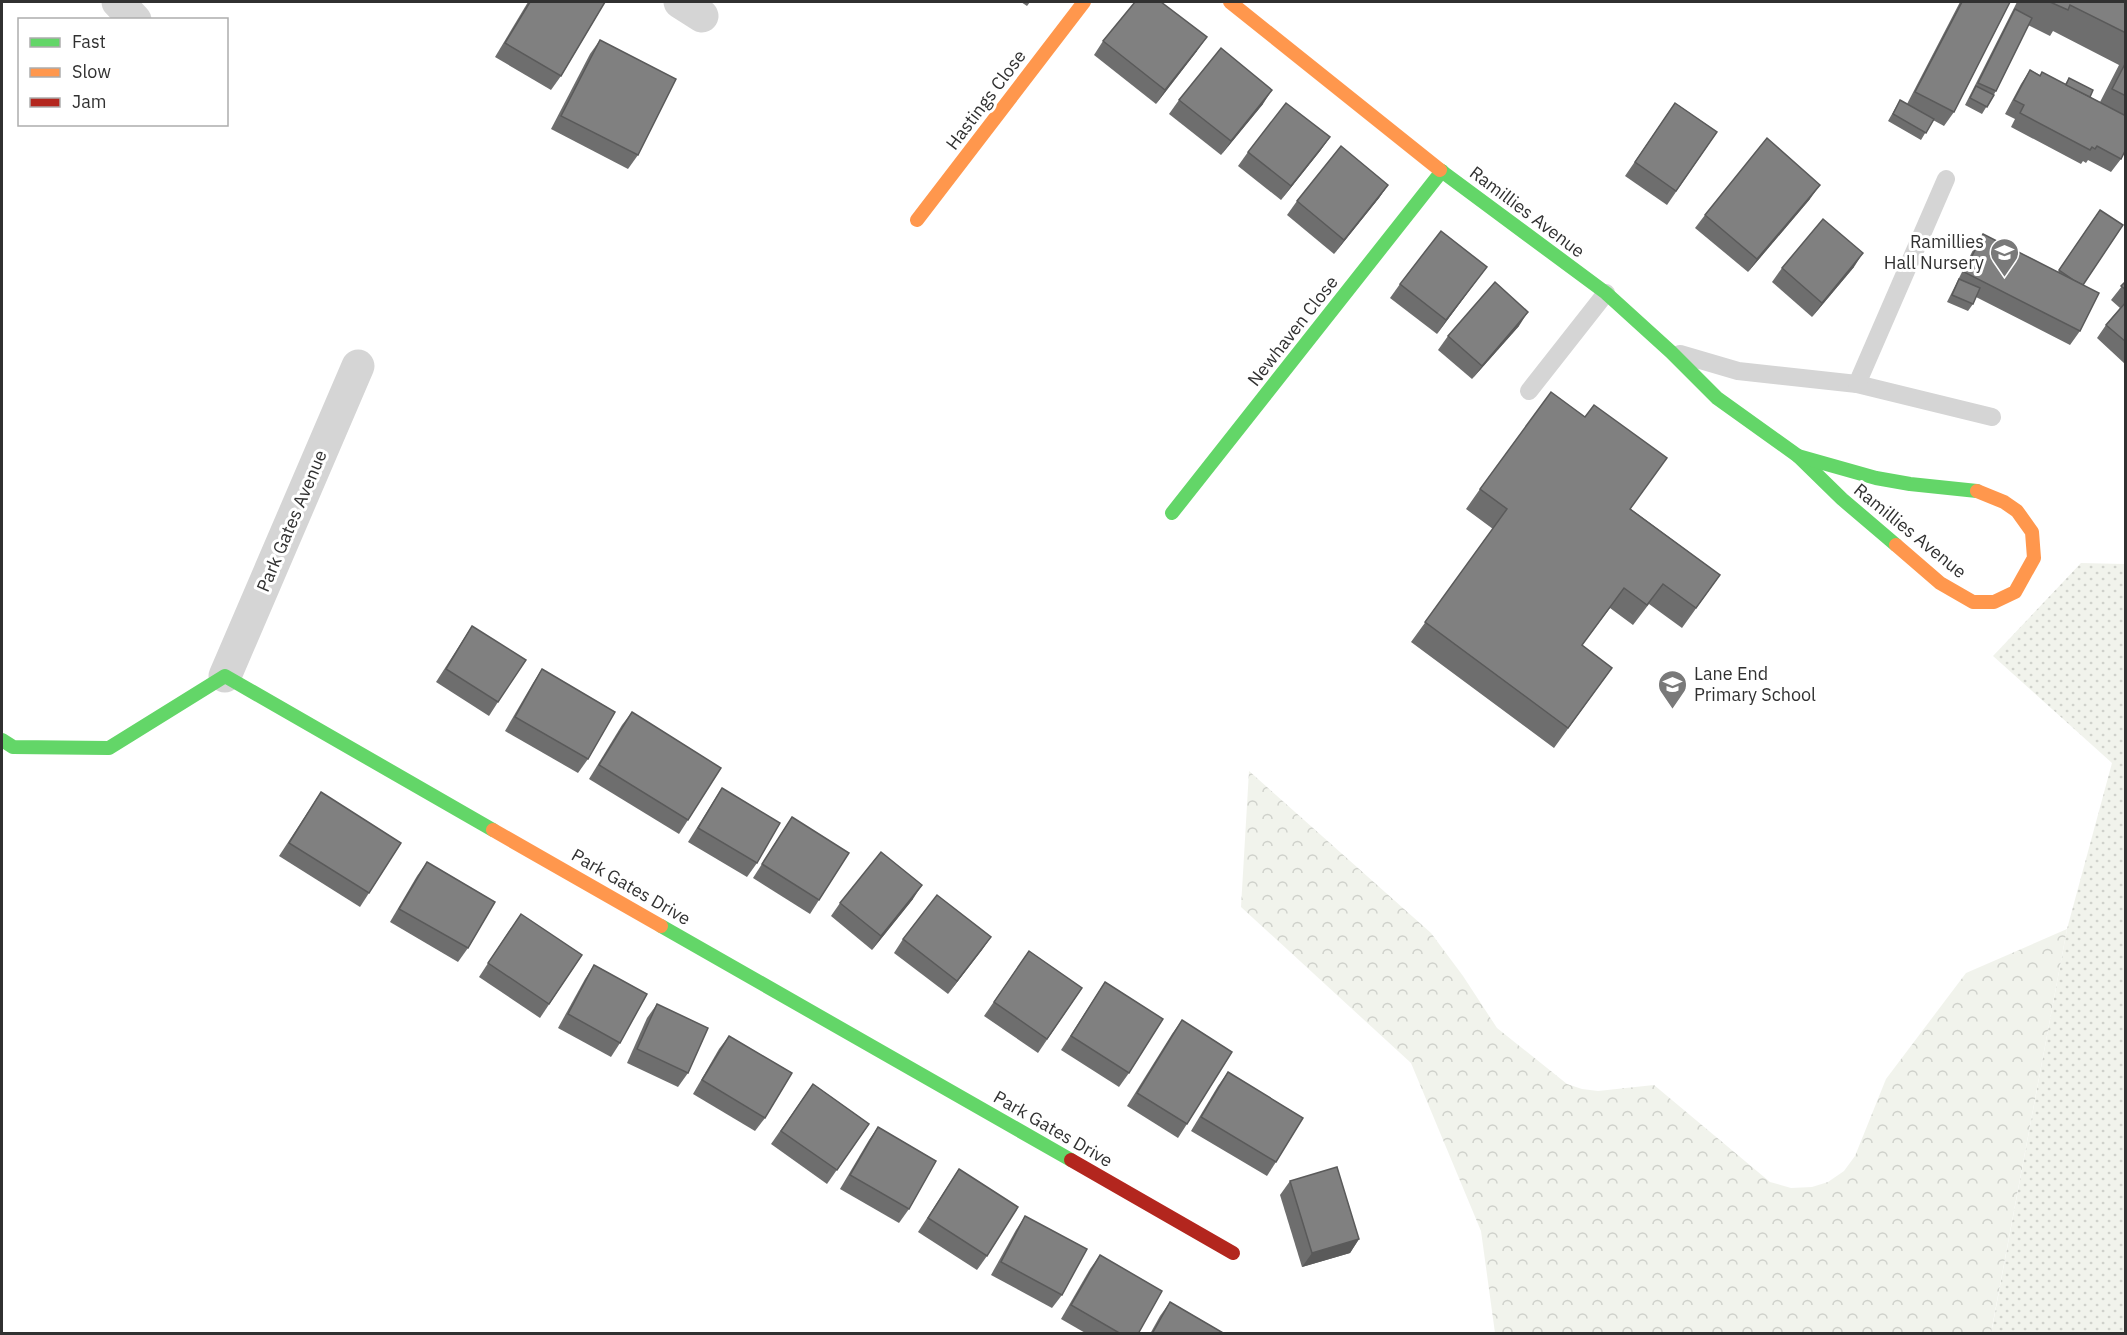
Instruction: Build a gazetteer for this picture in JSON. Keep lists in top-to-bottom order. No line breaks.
{"streets":{"street":["Hastings Close","Ramillies Avenue","Newhaven Close","Park Gates Avenue","Park Gates Drive"]},"crossings":[["Ramillies Avenue","Newhaven Close"],["Park Gates Avenue","Park Gates Drive"]],"places":{"school or university":["Ramillies Hall Nursery","Lane End Primary School"]},"legend":["Fast","Slow","Jam"]}
